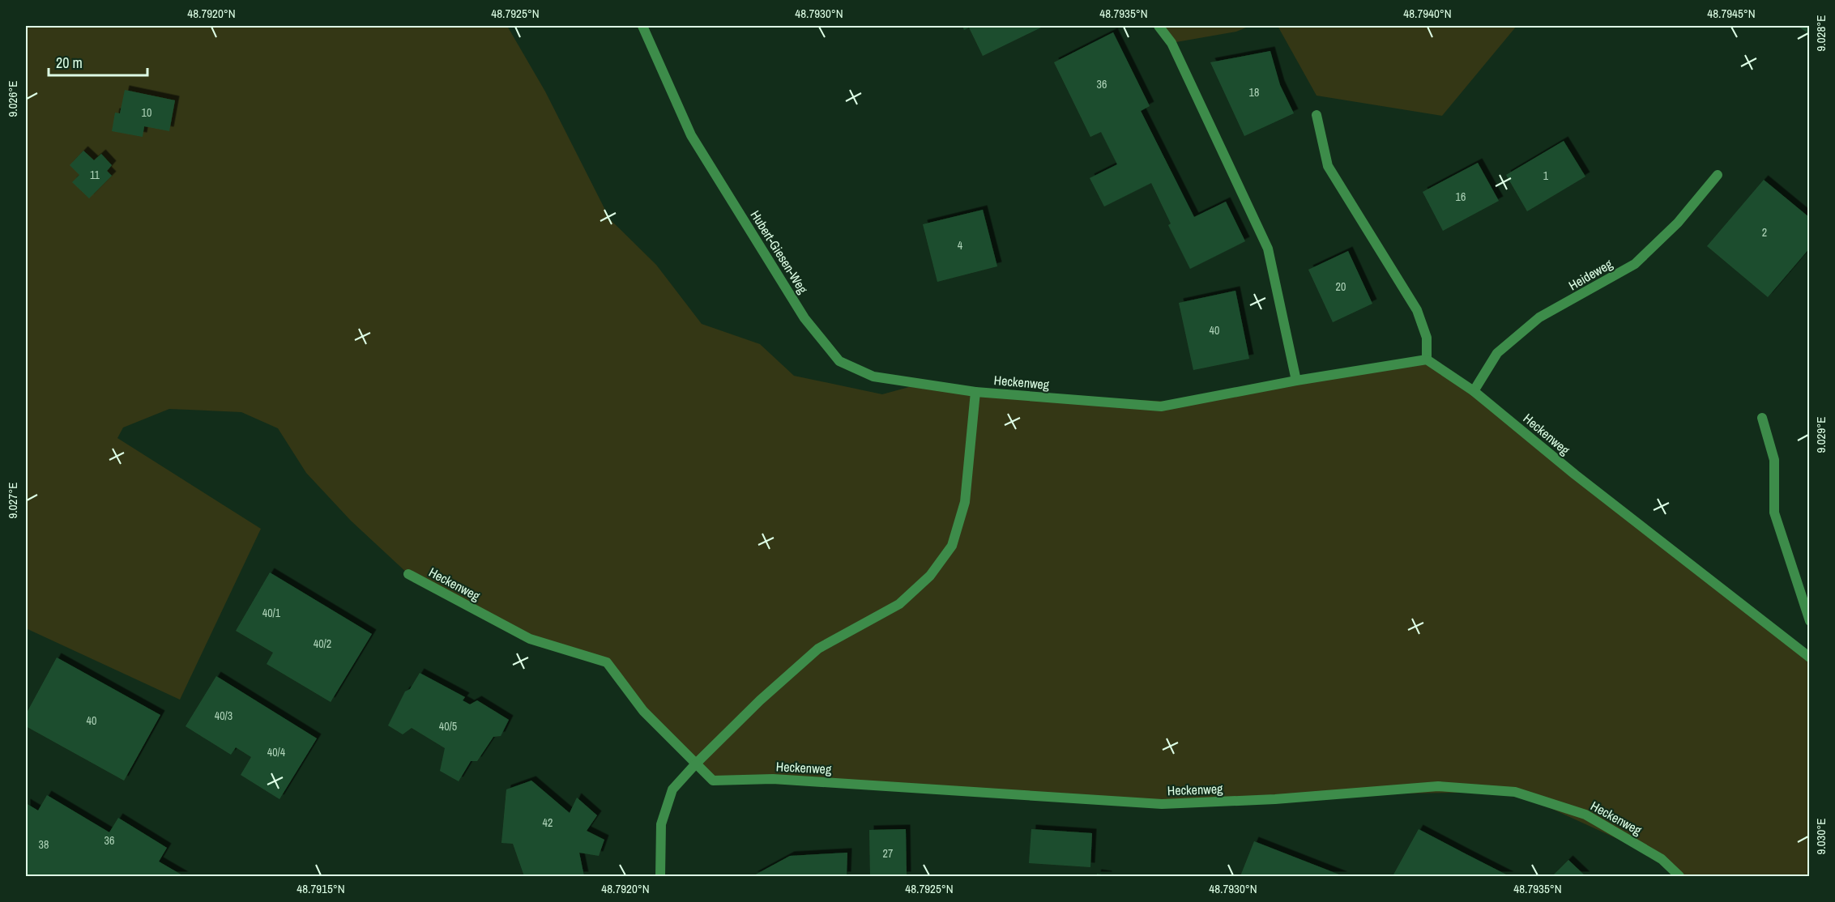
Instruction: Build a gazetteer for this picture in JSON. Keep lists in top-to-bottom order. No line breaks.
{"streets":{"street":["Hubert-Giesen-Weg","Heideweg","Heckenweg"]},"crossings":[["Hubert-Giesen-Weg","Heckenweg"],["Heideweg","Heckenweg"]],"house_numbers":["36","18","10","11","1","16","2","4","20","40","40/1","40/2","40/3","40","40/5","40/4","42","36","38","27"],"scale_bar":"20 m","coordinates":["48.7920°N","48.7925°N","48.7930°N","48.7935°N","48.7940°N","48.7945°N","9.028°E","9.026°E","9.029°E","9.027°E","9.030°E","48.7915°N"]}
